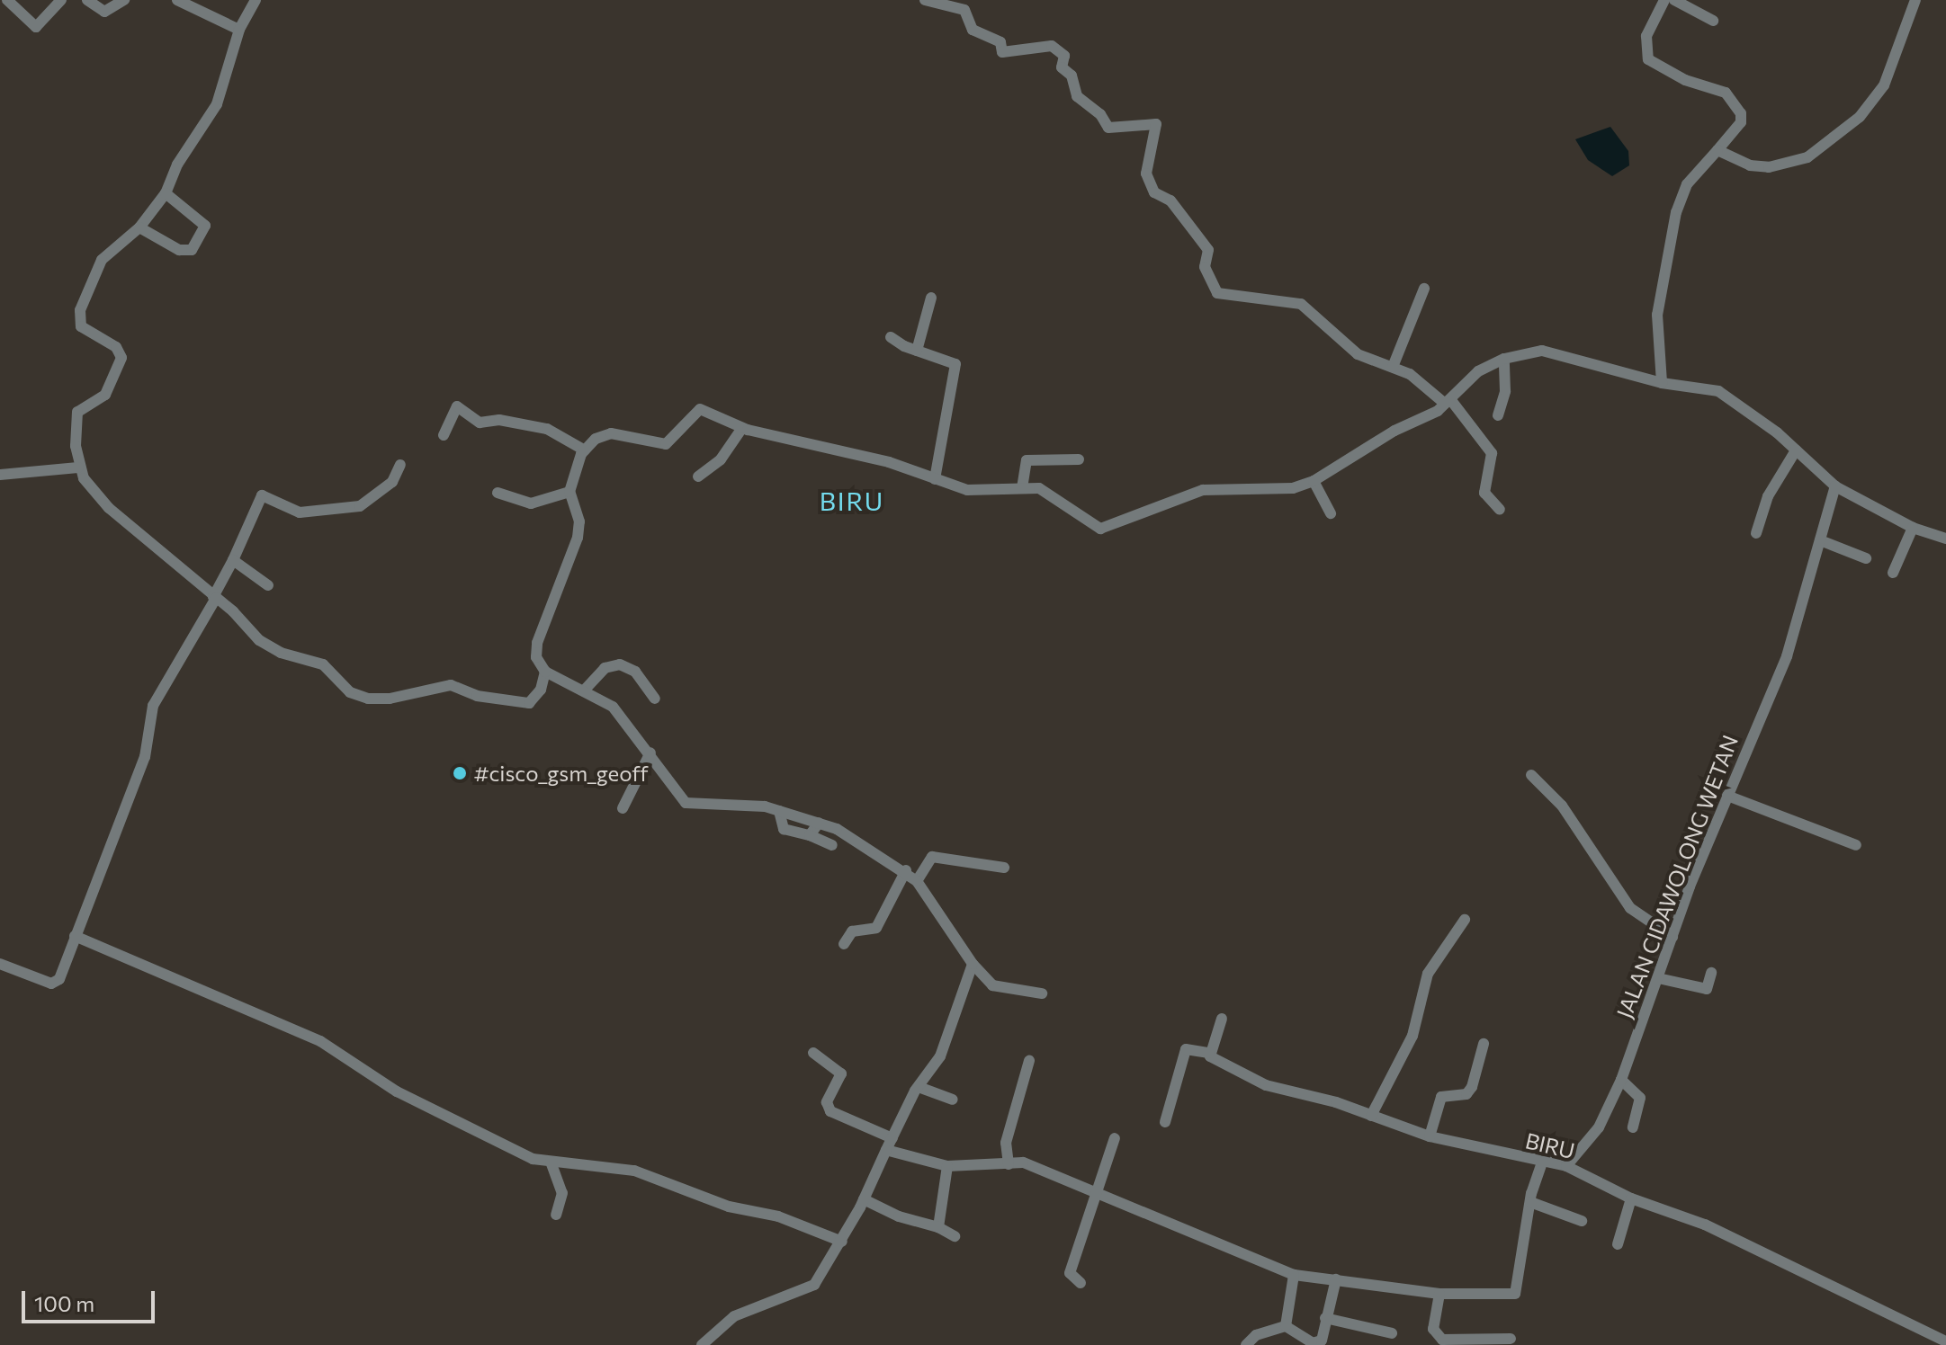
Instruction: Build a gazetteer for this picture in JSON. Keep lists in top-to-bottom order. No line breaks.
{"streets":{"street":["JALAN CIDAWOLONG WETAN","BIRU"]},"crossings":[["JALAN CIDAWOLONG WETAN","BIRU"]],"districts":["BIRU"],"places":["#cisco_gsm_geoff"],"scale_bar":"100 m"}
